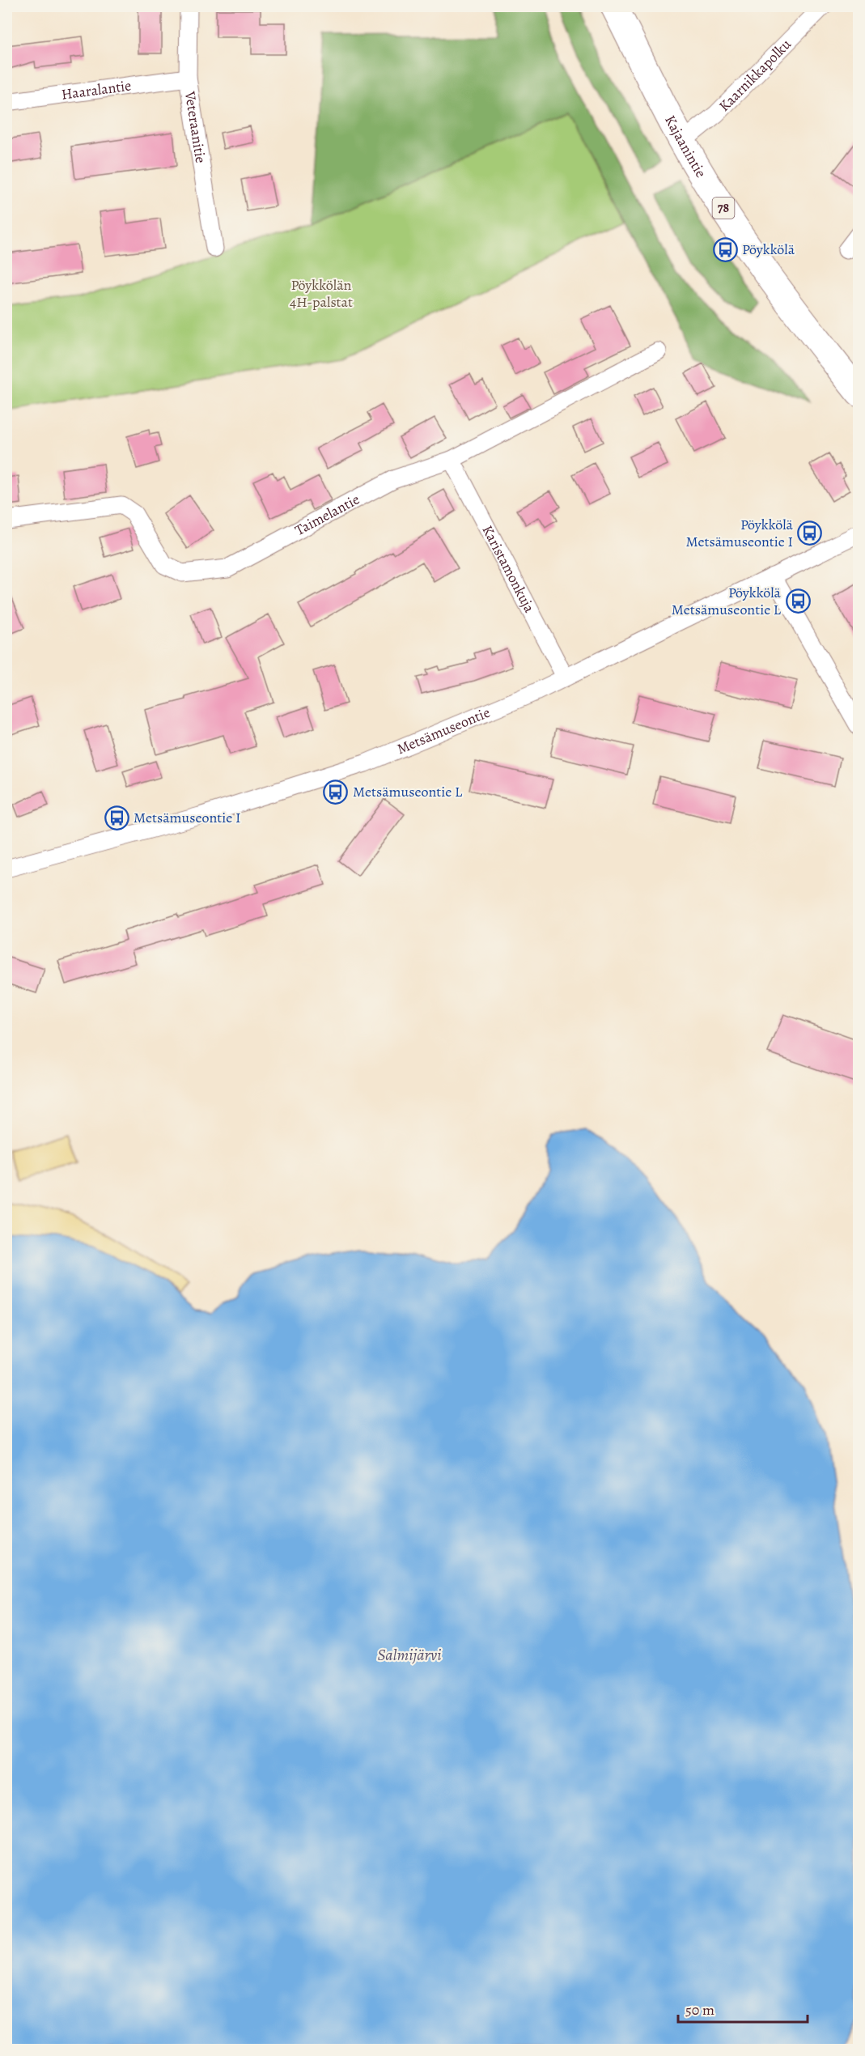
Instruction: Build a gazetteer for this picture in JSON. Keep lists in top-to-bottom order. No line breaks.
{"streets":{"main road":["Kajaanintie","78"],"street":["Kaarnikkapolku","Haaralantie","Veteraanitie","Taimelantie","Karistamonkuja","Metsämuseontie"]},"crossings":[["Kaarnikkapolku","Kajaanintie"],["Haaralantie","Veteraanitie"],["Taimelantie","Karistamonkuja"],["Karistamonkuja","Metsämuseontie"]],"water":["Salmijärvi"],"parks":["Pöykkölän 4H-palstat"],"places":{"bus stop":["Pöykkölä","Pöykkölä Metsämuseontie I","Pöykkölä Metsämuseontie L","Metsämuseontie L","Metsämuseontie I"]},"scale_bar":"50 m"}
